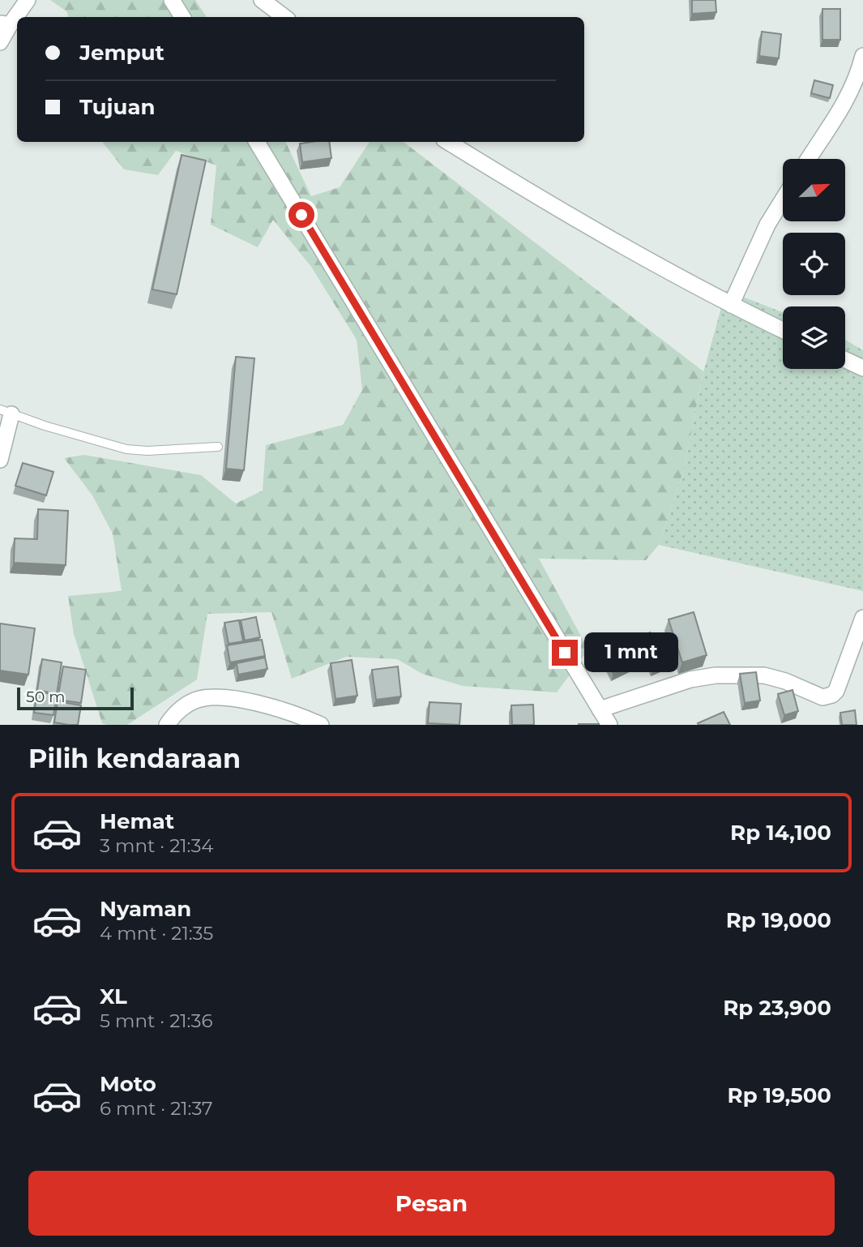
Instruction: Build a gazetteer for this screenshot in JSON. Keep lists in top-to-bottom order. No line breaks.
{"scale_bar":"50 m","north":"top right","page":{"banner":["Jemput","Tujuan"],"bubble":"1 mnt","scale":"50 m","heading":"Pilih kendaraan","list":[{"name":"Hemat","note":"3 mnt · 21:34","value":"Rp 14,100"},{"name":"Nyaman","note":"4 mnt · 21:35","value":"Rp 19,000"},{"name":"XL","note":"5 mnt · 21:36","value":"Rp 23,900"},{"name":"Moto","note":"6 mnt · 21:37","value":"Rp 19,500"}],"buttons":"Pesan"}}
